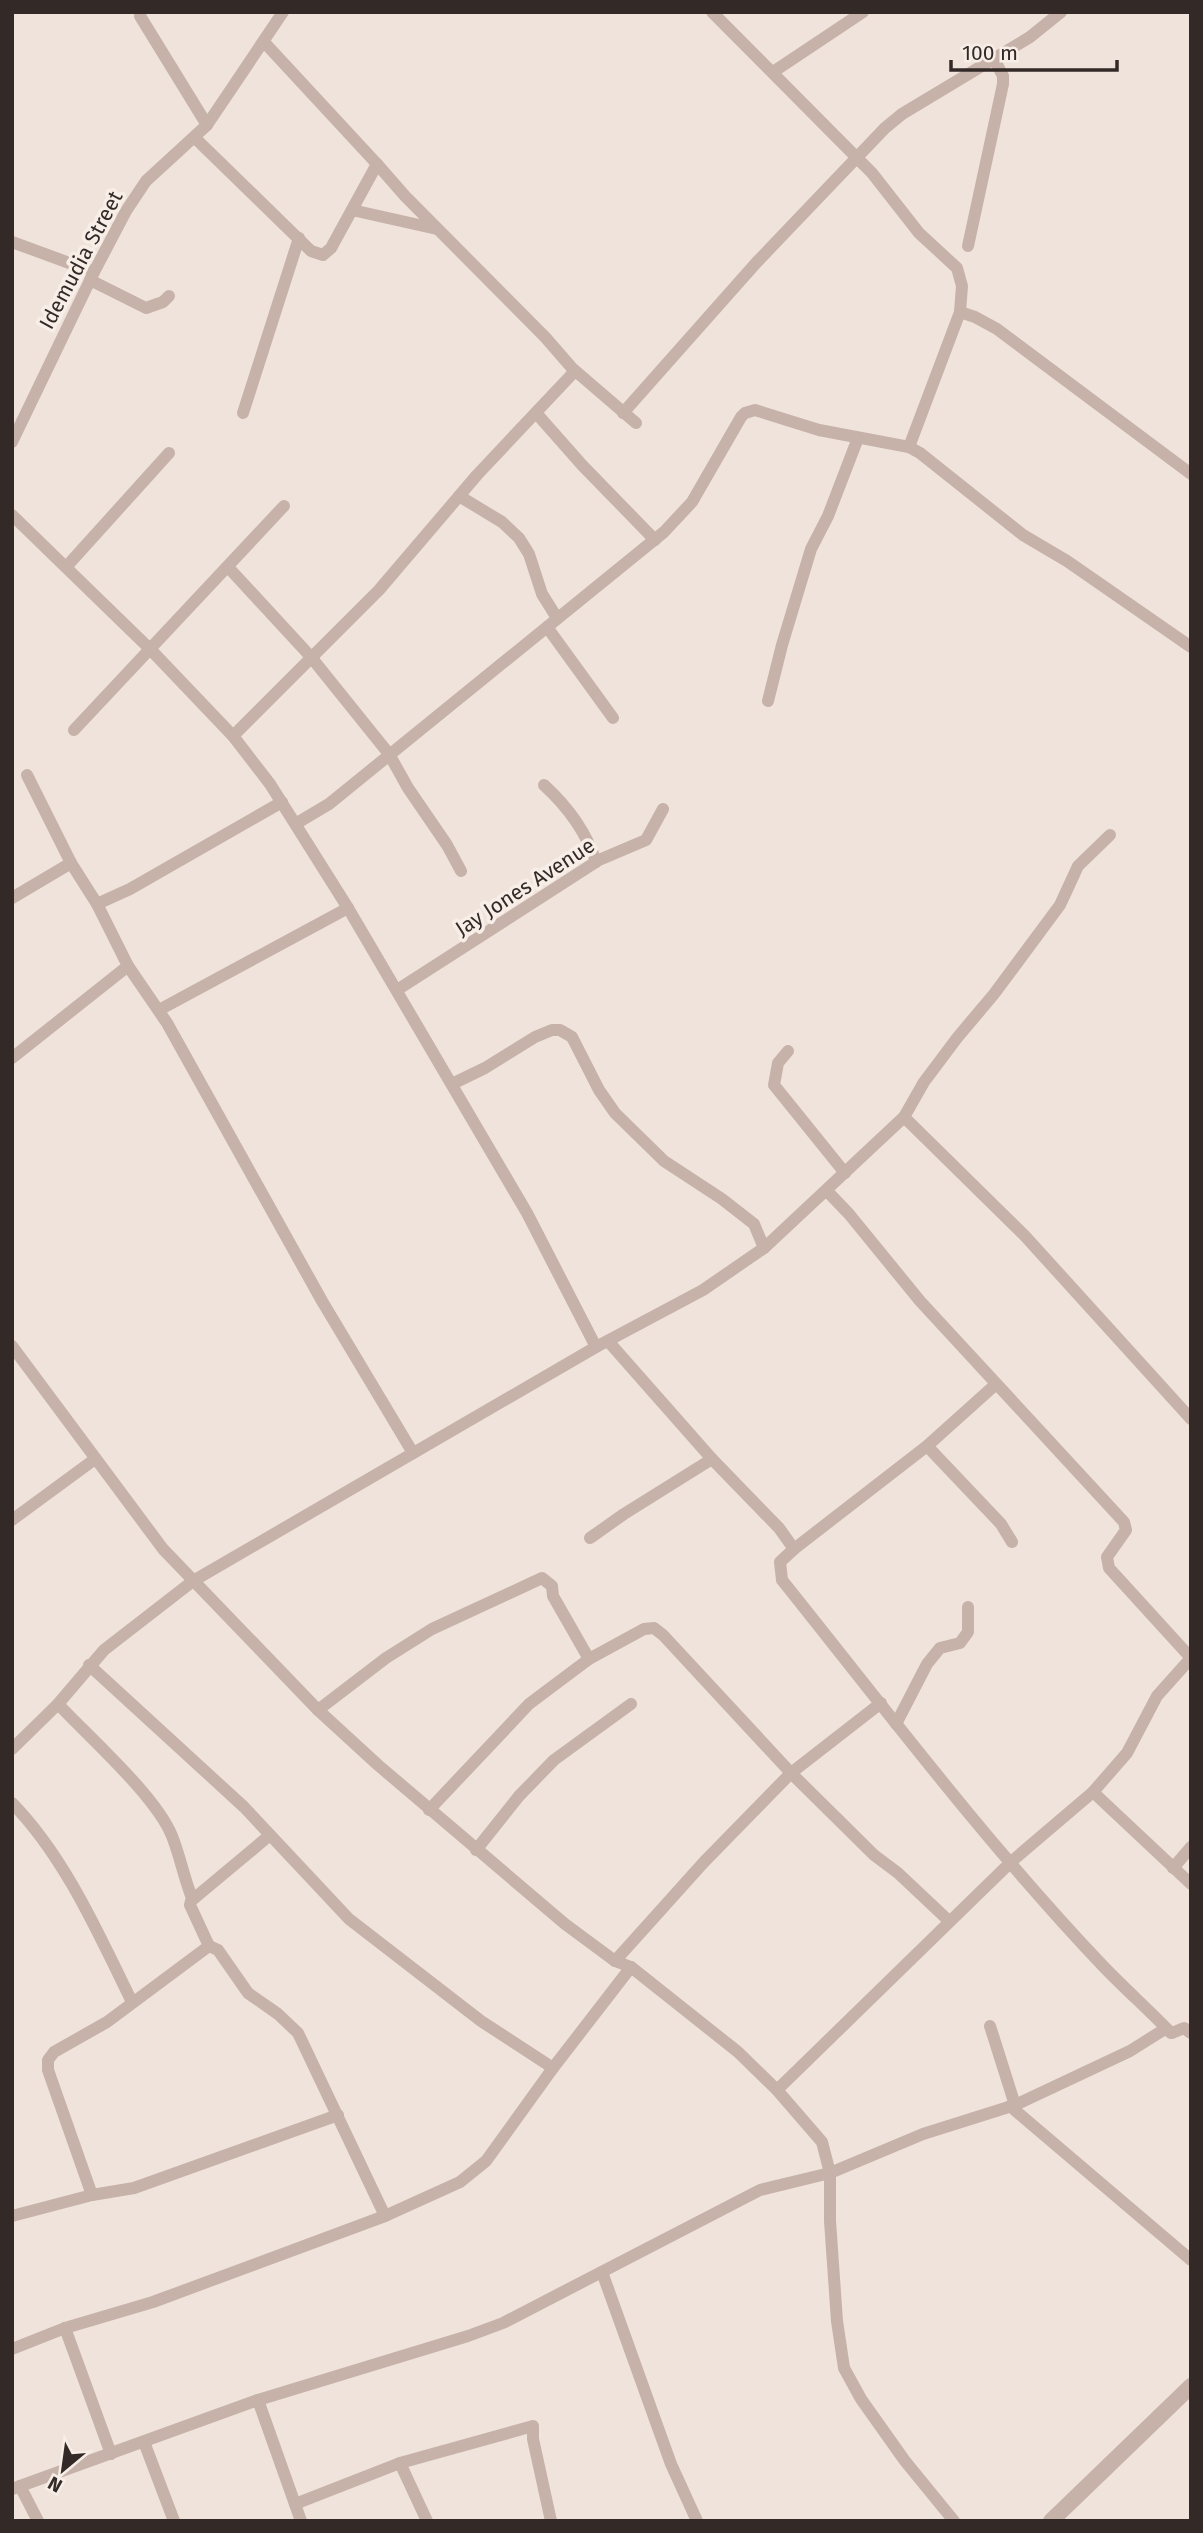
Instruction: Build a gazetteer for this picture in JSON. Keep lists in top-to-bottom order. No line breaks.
{"streets":{"street":["Idemudia Street","Jay Jones Avenue"]},"scale_bar":"100 m","north":"bottom left"}
